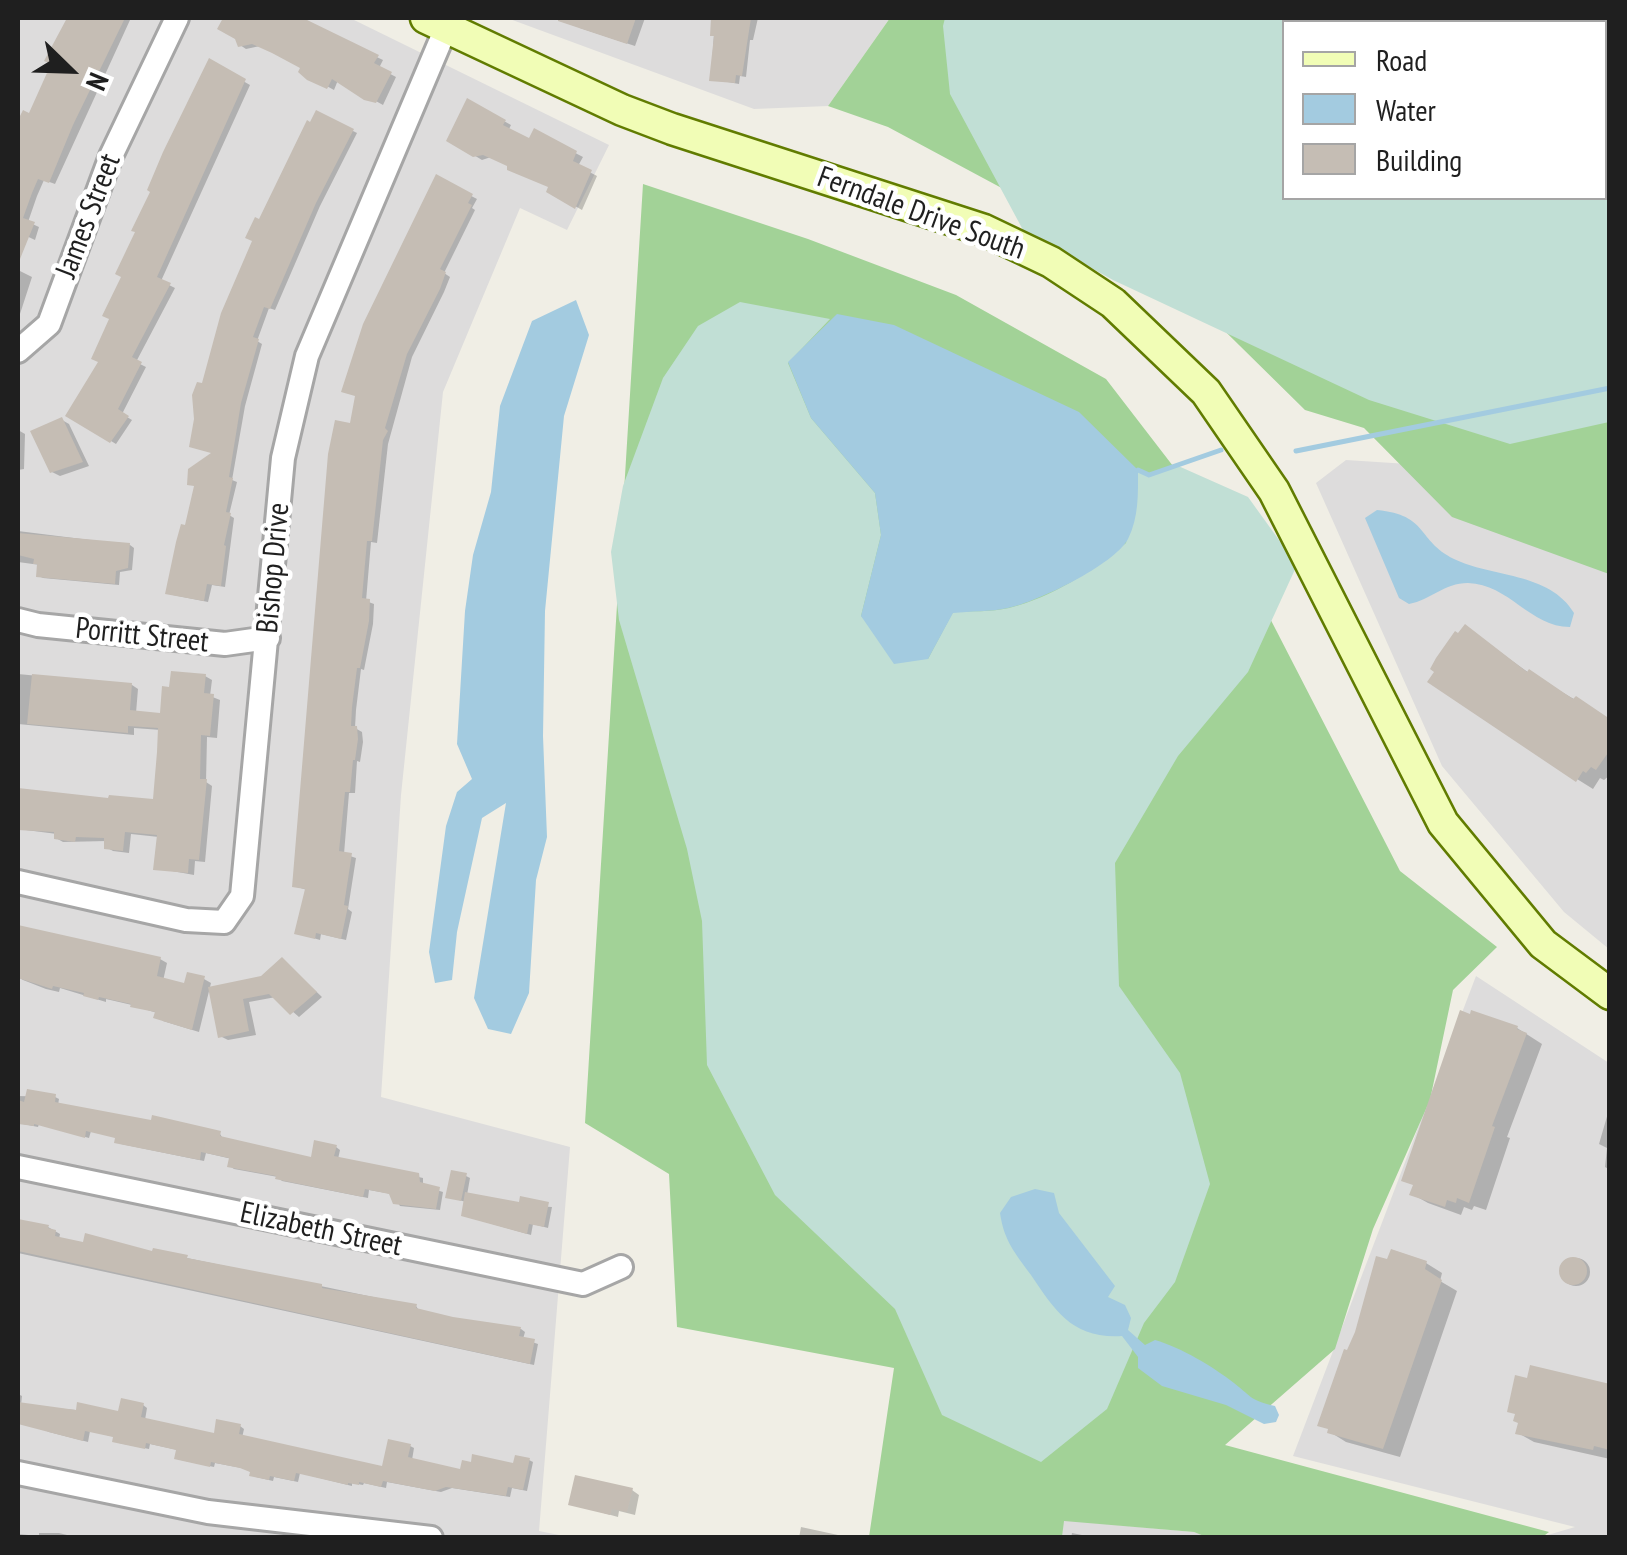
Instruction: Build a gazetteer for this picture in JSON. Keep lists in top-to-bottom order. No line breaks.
{"streets":{"main road":["Ferndale Drive South"],"street":["James Street","Bishop Drive","Porritt Street","Elizabeth Street"]},"crossings":[["Ferndale Drive South","Bishop Drive"],["Bishop Drive","Porritt Street"]],"legend":["Road","Water","Building"],"north":"bottom right"}
